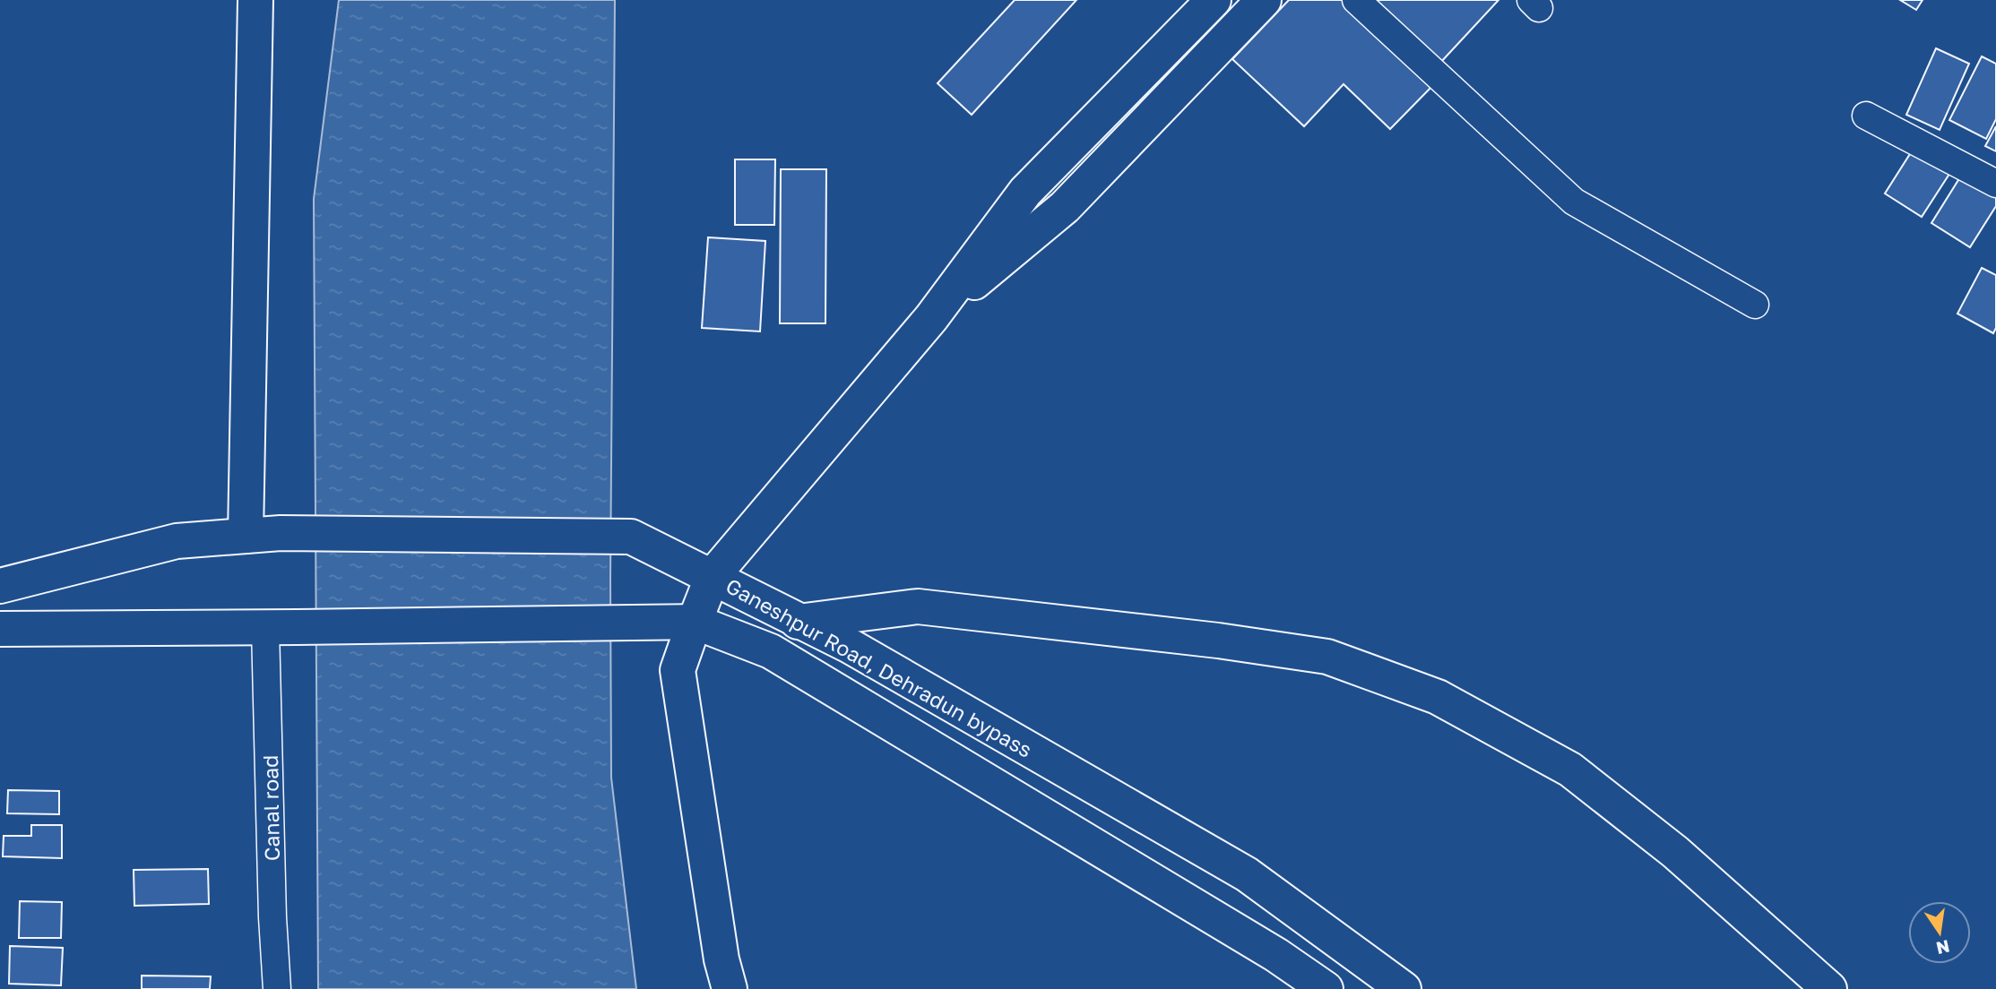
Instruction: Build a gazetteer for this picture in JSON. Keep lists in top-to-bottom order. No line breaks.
{"streets":{"main road":["Ganeshpur Road, Dehradun bypass"],"street":["Canal road"]},"north":"bottom"}
